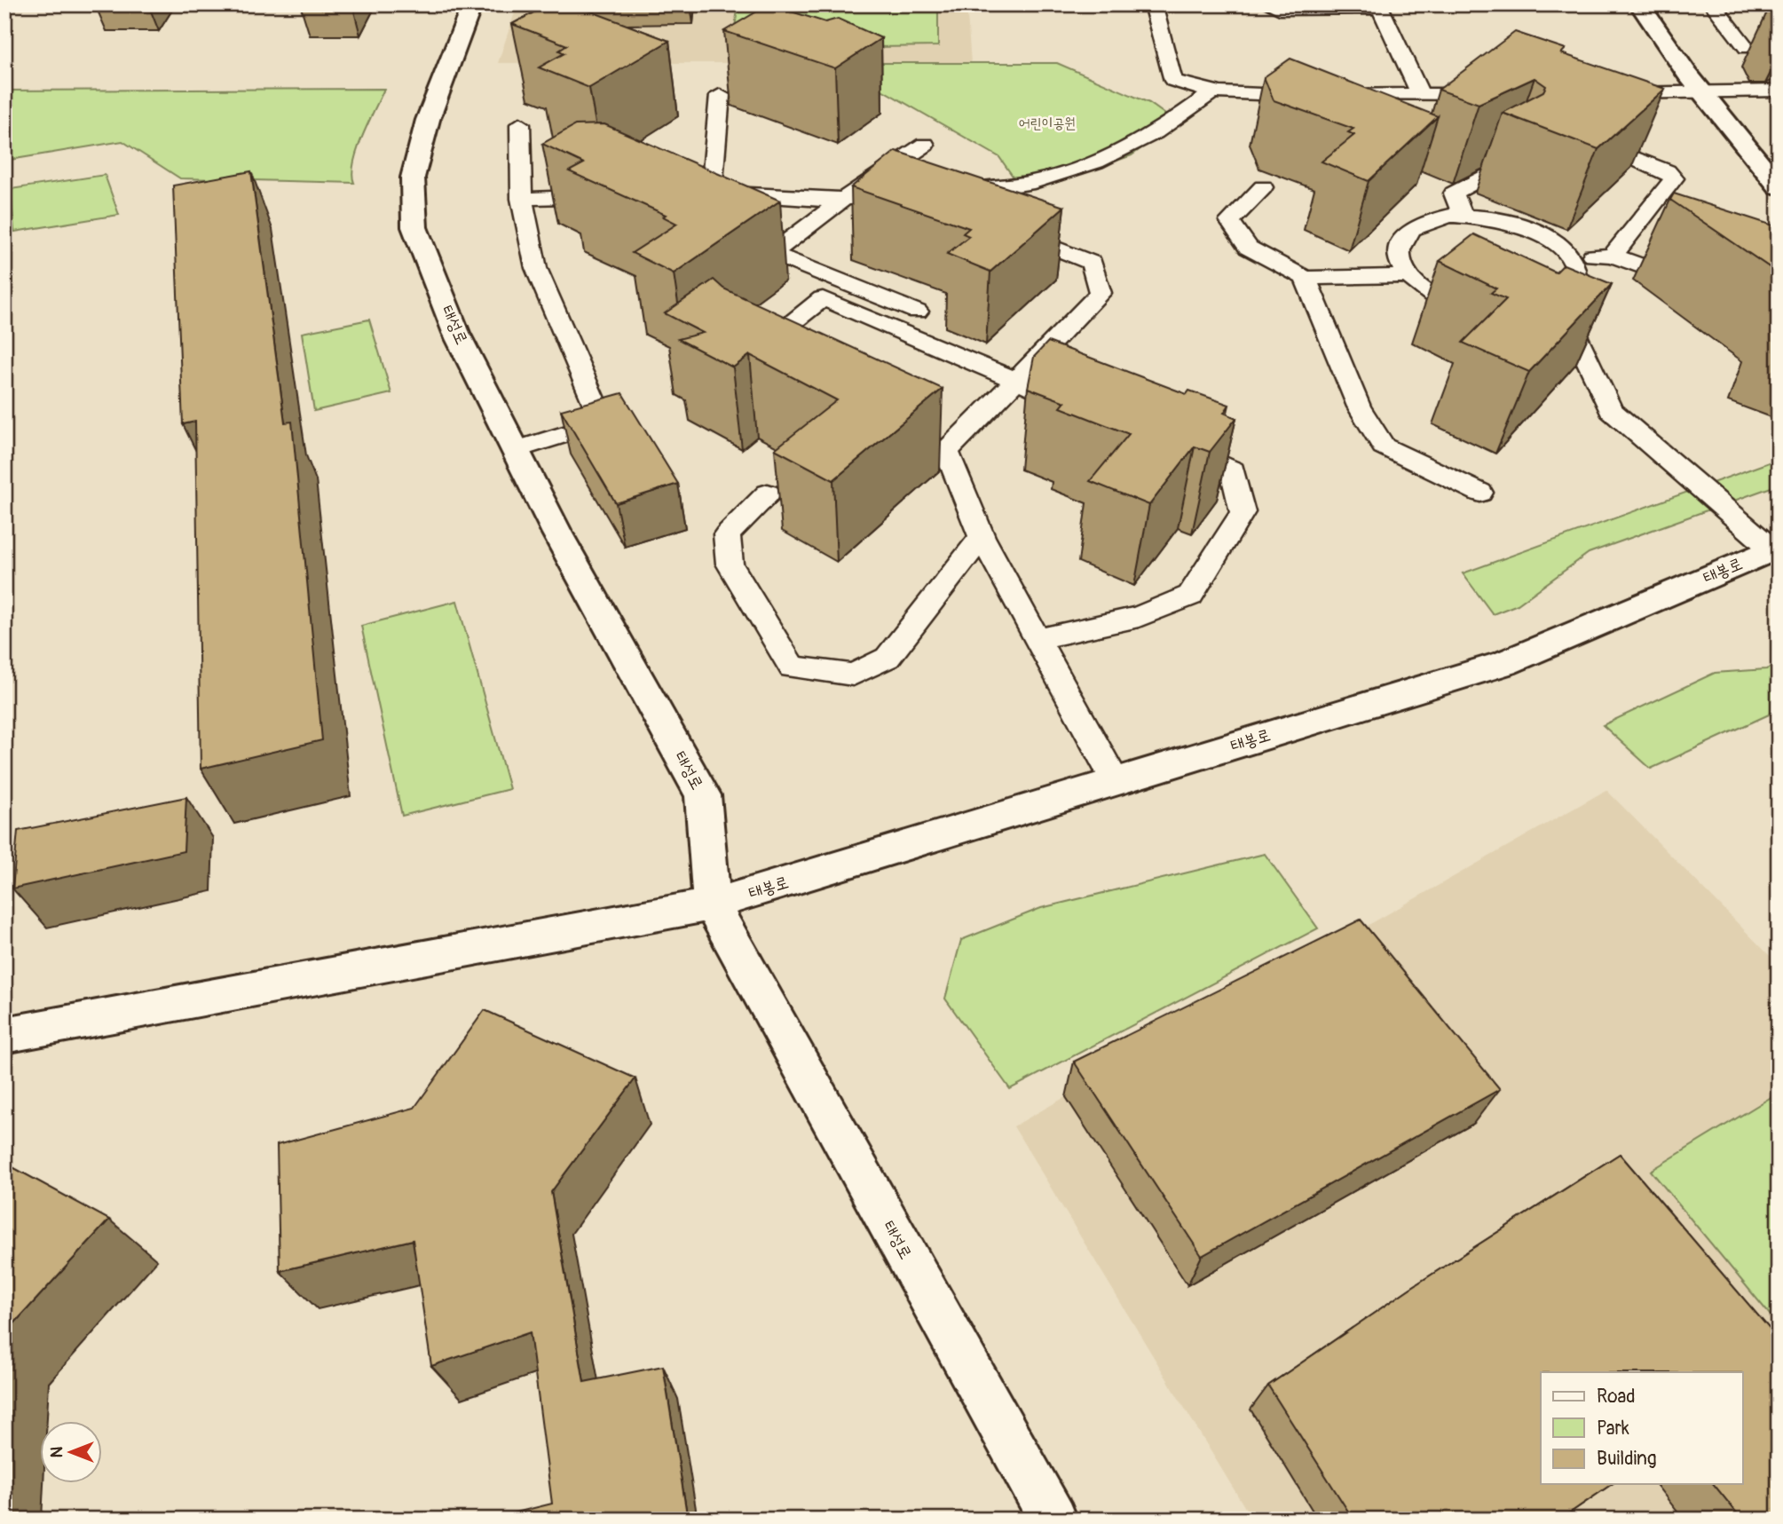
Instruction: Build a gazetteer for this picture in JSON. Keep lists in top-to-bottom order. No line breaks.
{"streets":{"street":["태성로","태봉로"]},"crossings":[["태성로","태봉로"]],"parks":["어린이공원"],"legend":["Road","Park","Building"],"north":"left"}
